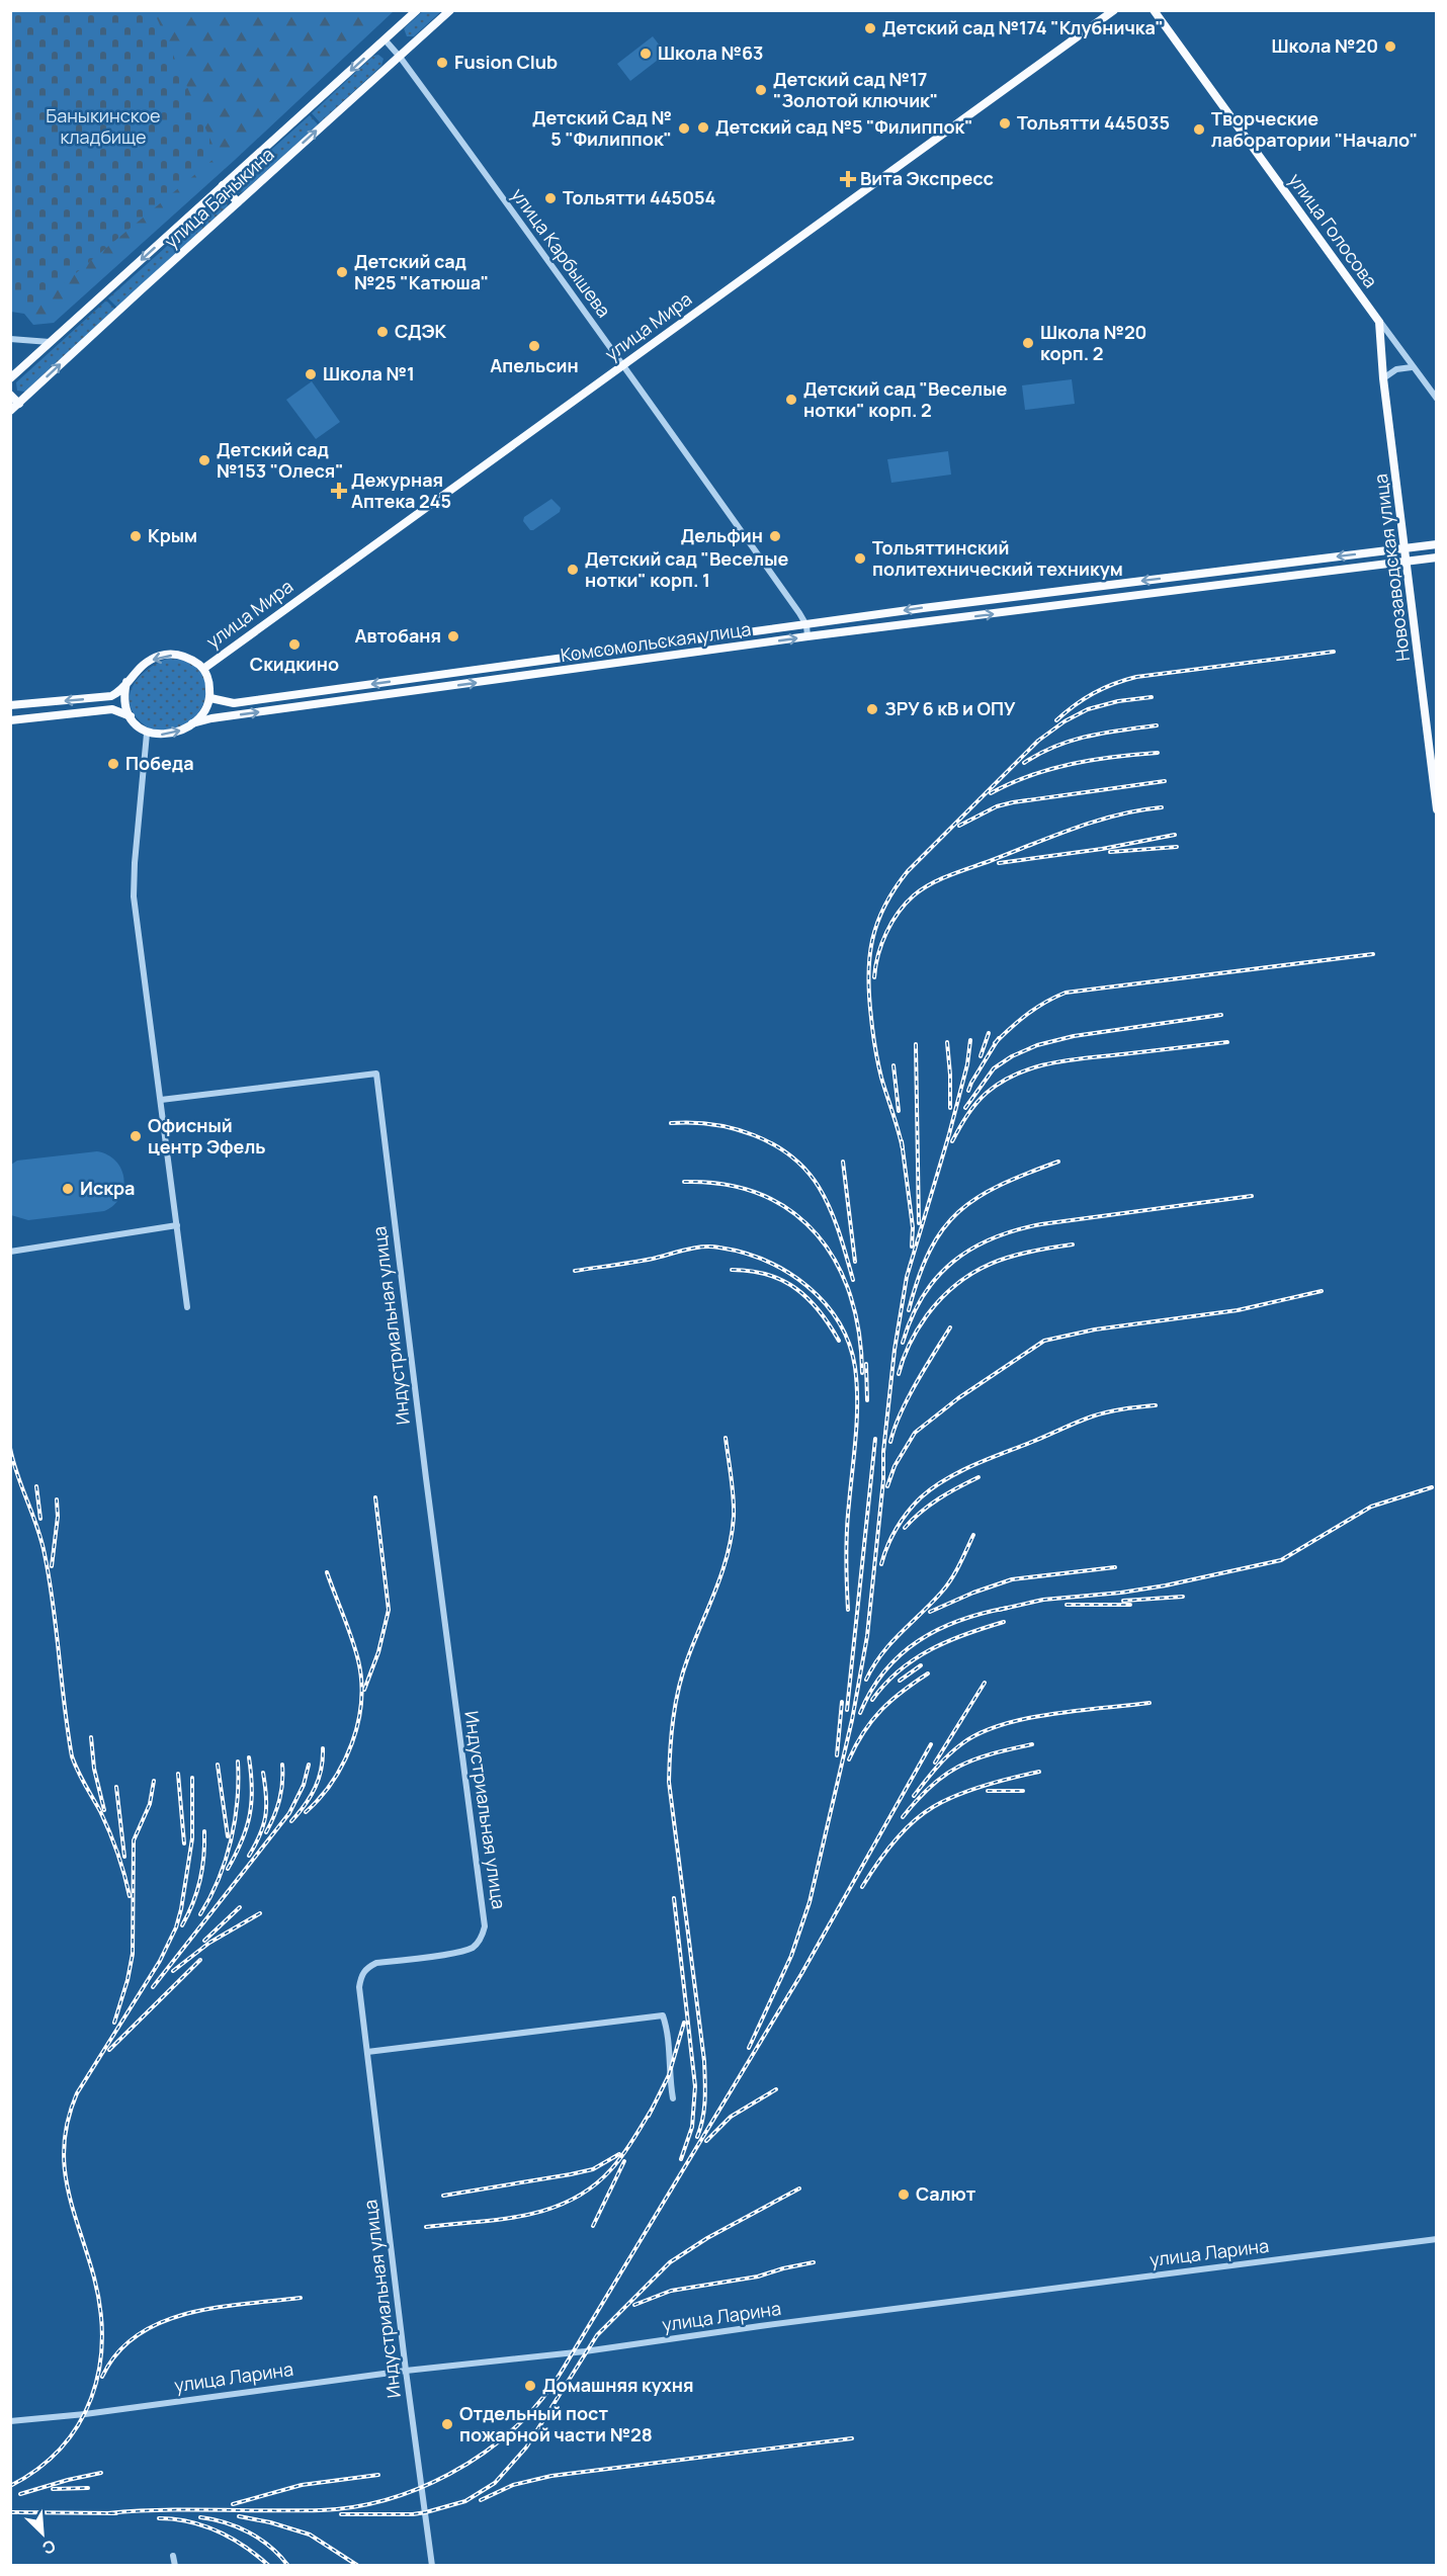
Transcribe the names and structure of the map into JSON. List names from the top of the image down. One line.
{"streets":{"main road":["улица Баныкина","улица Голосова","улица Мира","Новозаводская улица","Комсомольская улица"],"street":["улица Карбышева","Индустриальная улица","улица Ларина"]},"crossings":[["улица Баныкина","улица Карбышева"],["улица Голосова","Новозаводская улица"],["улица Карбышева","улица Мира"],["улица Карбышева","Комсомольская улица"],["улица Мира","Комсомольская улица"],["Новозаводская улица","Комсомольская улица"],["Индустриальная улица","улица Ларина"]],"parks":["Баныкинское кладбище"],"places":{"other":["Детский сад №174 \"Клубничка\"","Школа №20","Школа №63","Fusion Club","Детский сад №17 \"Золотой ключик\"","Тольятти 445035","Детский сад №5 \"Филиппок\"","Детский Сад № 5 \"Филиппок\"","Творческие лаборатории \"Начало\"","Тольятти 445054","Детский сад №25 \"Катюша\"","СДЭК","Школа №20 корп. 2","Апельсин","Школа №1","Детский сад \"Веселые нотки\" корп. 2","Детский сад №153 \"Олеся\"","Крым","Дельфин","Тольяттинский политехнический техникум","Детский сад \"Веселые нотки\" корп. 1","Автобаня","Скидкино","ЗРУ 6 кВ и ОПУ","Победа","Офисный центр Эфель","Искра","Салют","Домашняя кухня","Отдельный пост пожарной части №28"],"health":["Вита Экспресс","Дежурная Аптека 245"]},"north":"bottom right"}
